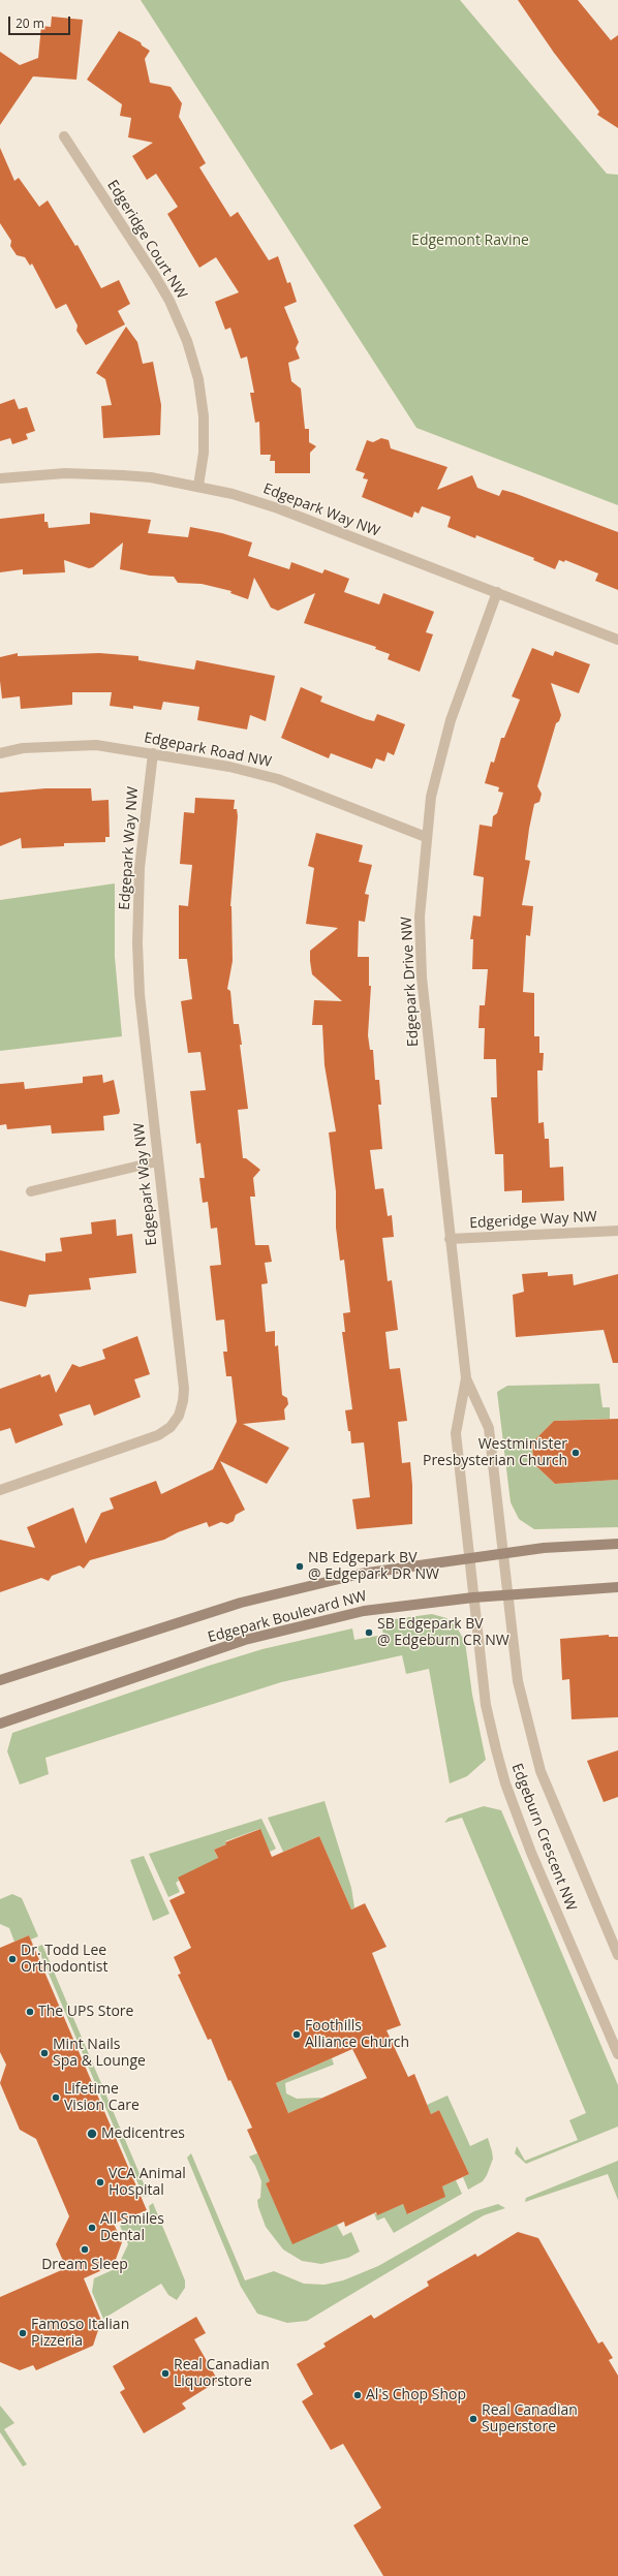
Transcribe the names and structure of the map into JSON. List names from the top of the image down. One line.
{"streets":{"street":["Edgeridge Court NW","Edgepark Way NW","Edgepark Road NW","Edgepark Drive NW","Edgeridge Way NW","Edgepark Boulevard NW","Edgeburn Crescent NW"]},"crossings":[["Edgeridge Court NW","Edgepark Way NW"],["Edgepark Way NW","Edgepark Road NW"],["Edgepark Way NW","Edgepark Drive NW"],["Edgepark Road NW","Edgepark Drive NW"],["Edgepark Drive NW","Edgeridge Way NW"],["Edgepark Drive NW","Edgepark Boulevard NW"],["Edgepark Drive NW","Edgeburn Crescent NW"],["Edgepark Boulevard NW","Edgeburn Crescent NW"]],"parks":["Edgemont Ravine"],"places":["Westminister Presbysterian Church","NB Edgepark BV @ Edgepark DR NW","SB Edgepark BV @ Edgeburn CR NW","Dr. Todd Lee Orthodontist","The UPS Store","Foothills Alliance Church","Mint Nails Spa & Lounge","Lifetime Vision Care","Medicentres","VCA Animal Hospital","All Smiles Dental","Dream Sleep","Famoso Italian Pizzeria","Real Canadian Liquorstore","Al's Chop Shop","Real Canadian Superstore"],"scale_bar":"20 m"}
